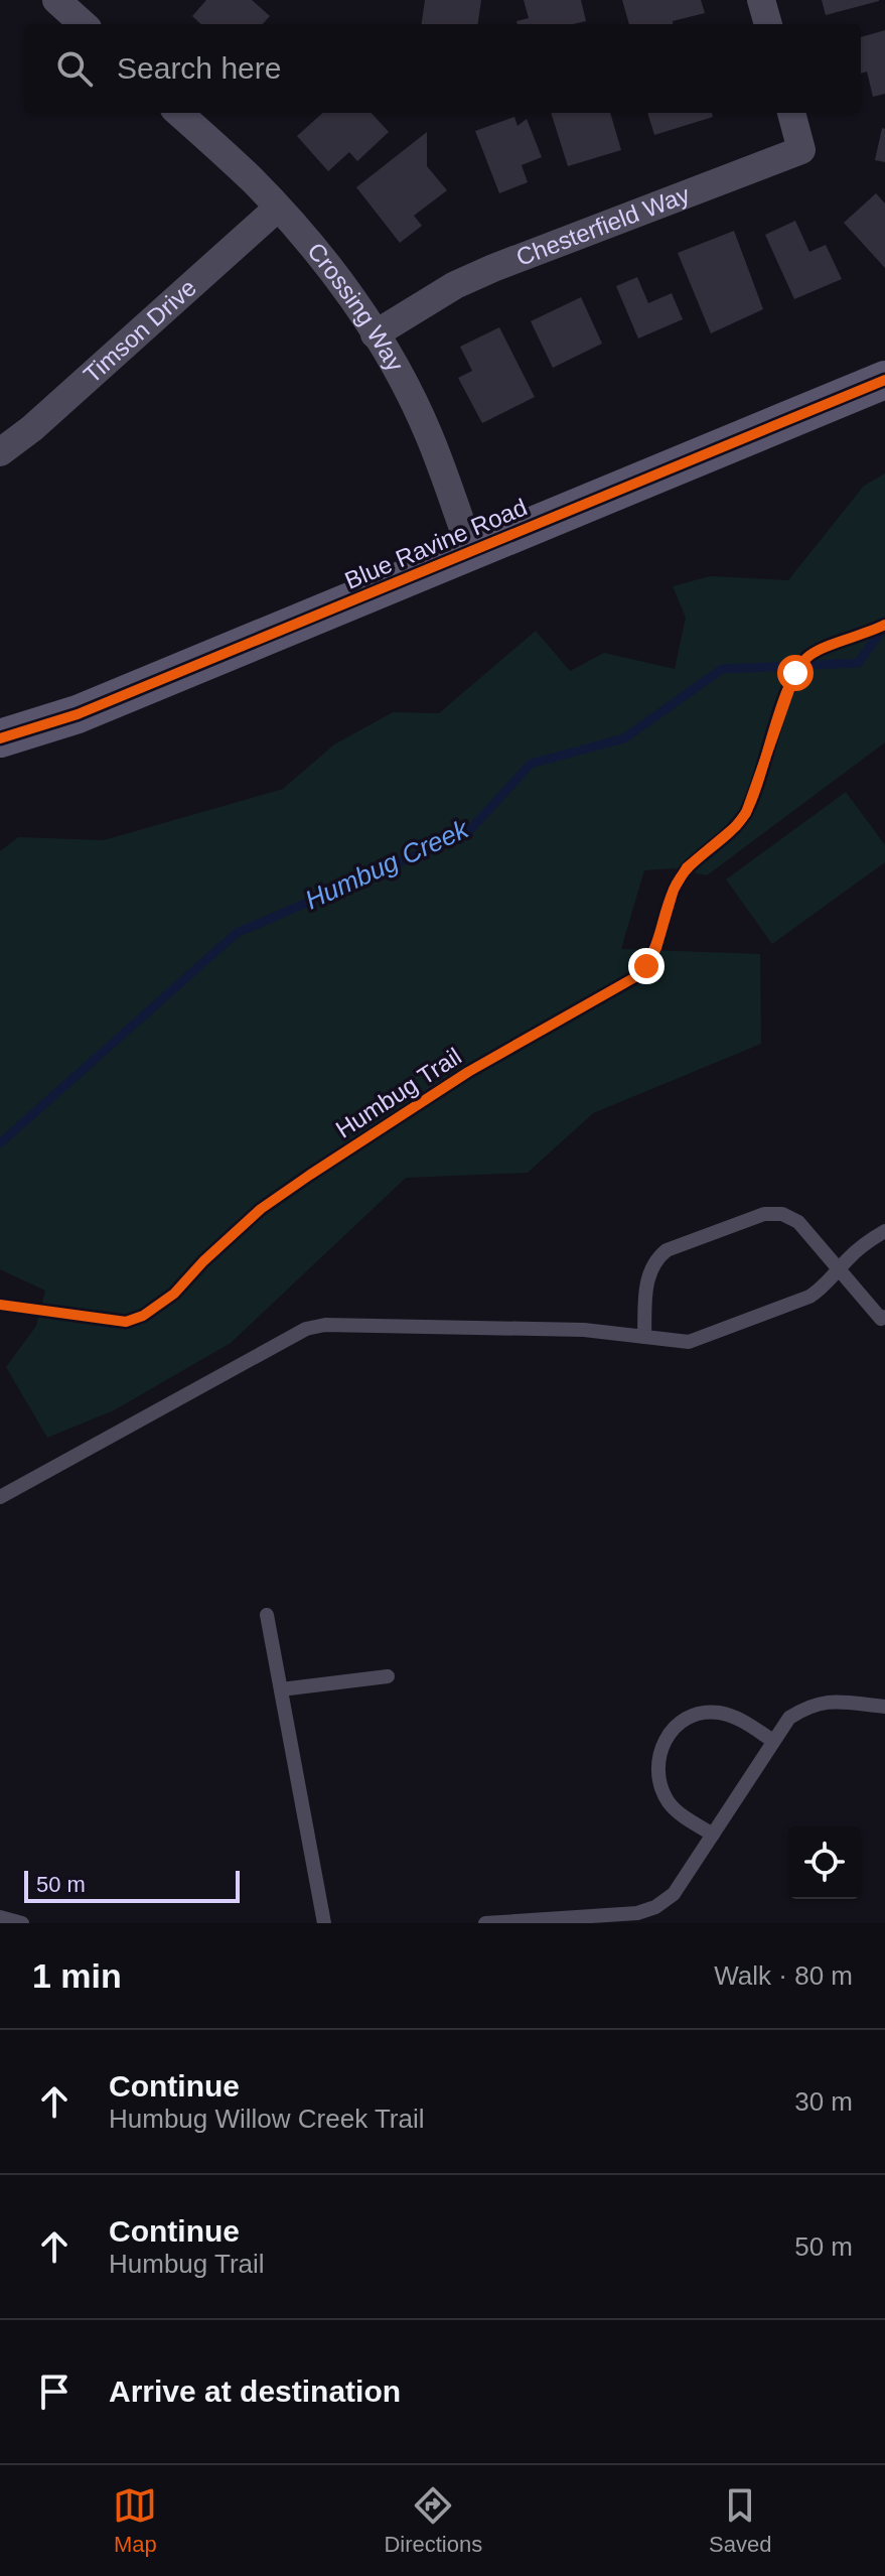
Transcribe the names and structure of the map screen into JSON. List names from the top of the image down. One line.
{"streets":{"main road":["Blue Ravine Road"],"street":["Chesterfield Way","Crossing Way","Timson Drive"],"cycle path":["Humbug Trail"]},"crossings":[["Chesterfield Way","Crossing Way"],["Crossing Way","Timson Drive"],["Crossing Way","Blue Ravine Road"]],"water":["Humbug Creek"],"scale_bar":"50 m","page":{"search":"Search here","scale":"50 m","heading":["1 min","Walk · 80 m"],"list":[["Continue","Humbug Willow Creek Trail","30 m"],["Continue","Humbug Trail","50 m"],"Arrive at destination"],"nav":["Map","Directions","Saved"]}}
